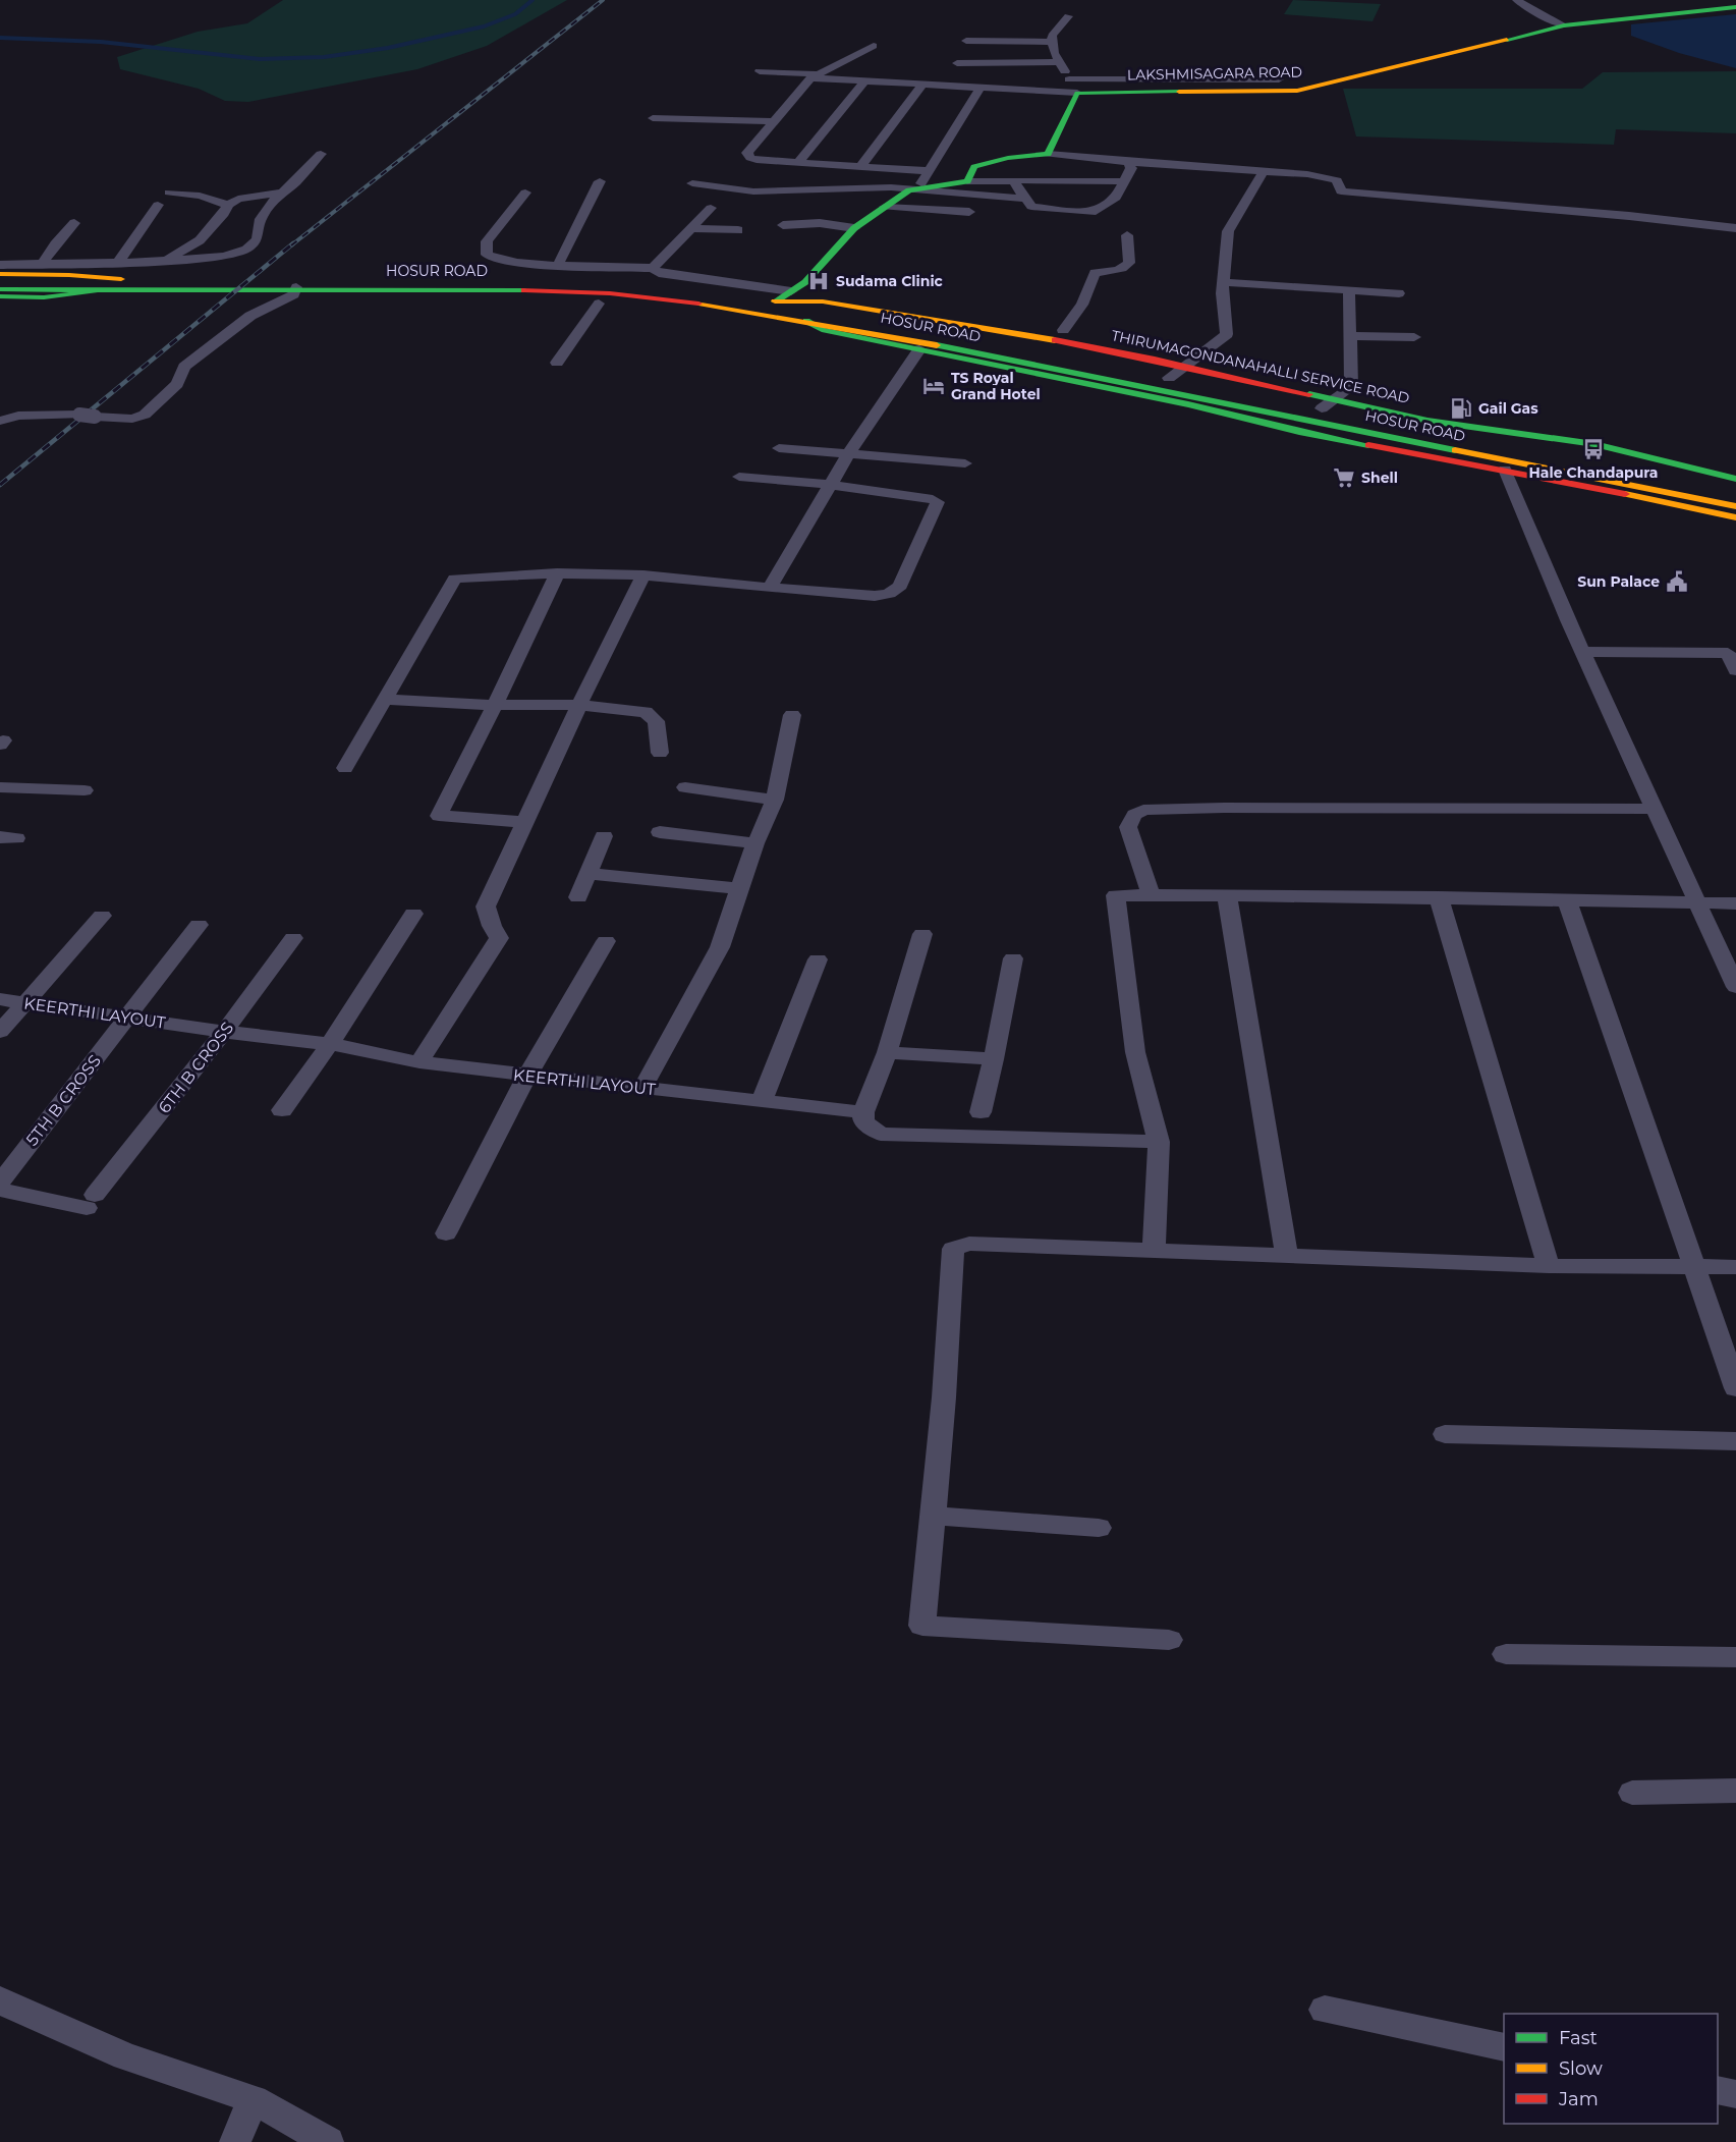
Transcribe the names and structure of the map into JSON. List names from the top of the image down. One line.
{"streets":{"main road":["LAKSHMISAGARA ROAD","HOSUR ROAD","THIRUMAGONDANAHALLI SERVICE ROAD"],"street":["KEERTHI LAYOUT","6TH B CROSS","5TH B CROSS"]},"crossings":[["HOSUR ROAD","THIRUMAGONDANAHALLI SERVICE ROAD"],["KEERTHI LAYOUT","6TH B CROSS"],["KEERTHI LAYOUT","5TH B CROSS"]],"places":{"hospital":["Sudama Clinic"],"hotel":["TS Royal Grand Hotel"],"fuel station":["Gail Gas"],"bus stop":["Hale Chandapura"],"supermarket":["Shell"],"public building":["Sun Palace"]},"legend":["Fast","Slow","Jam"]}
